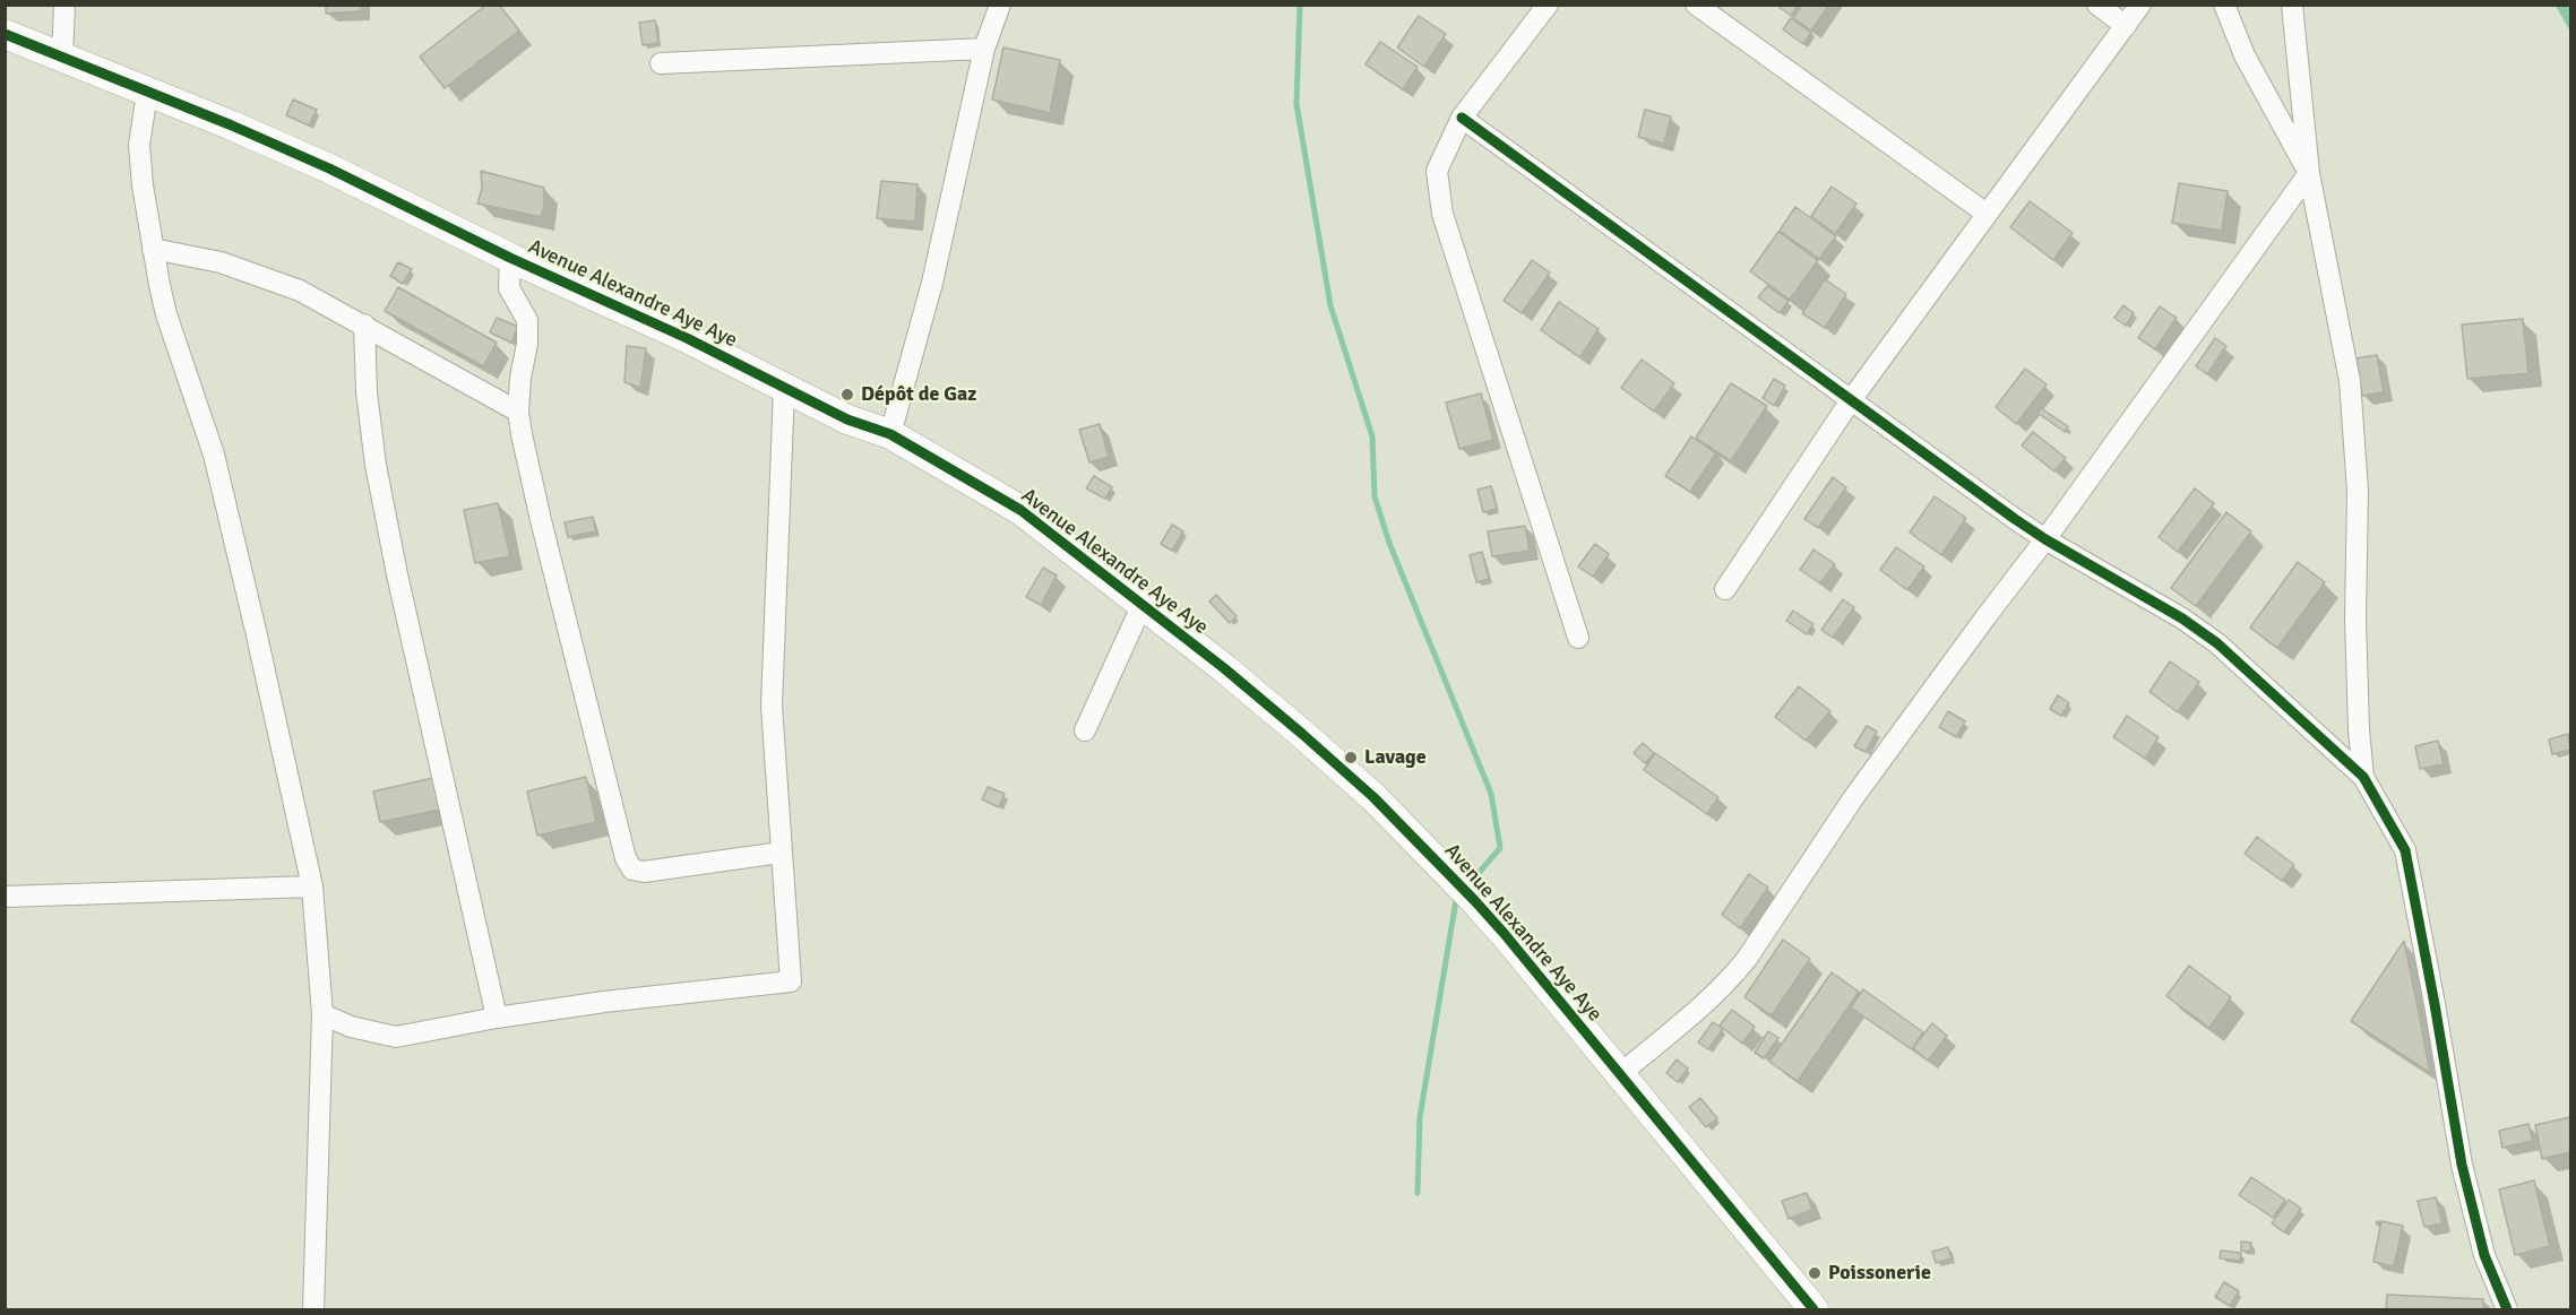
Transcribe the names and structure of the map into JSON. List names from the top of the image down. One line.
{"streets":{"street":["Avenue Alexandre Aye Aye"]},"places":["Dépôt de Gaz","Lavage","Poissonerie"]}
